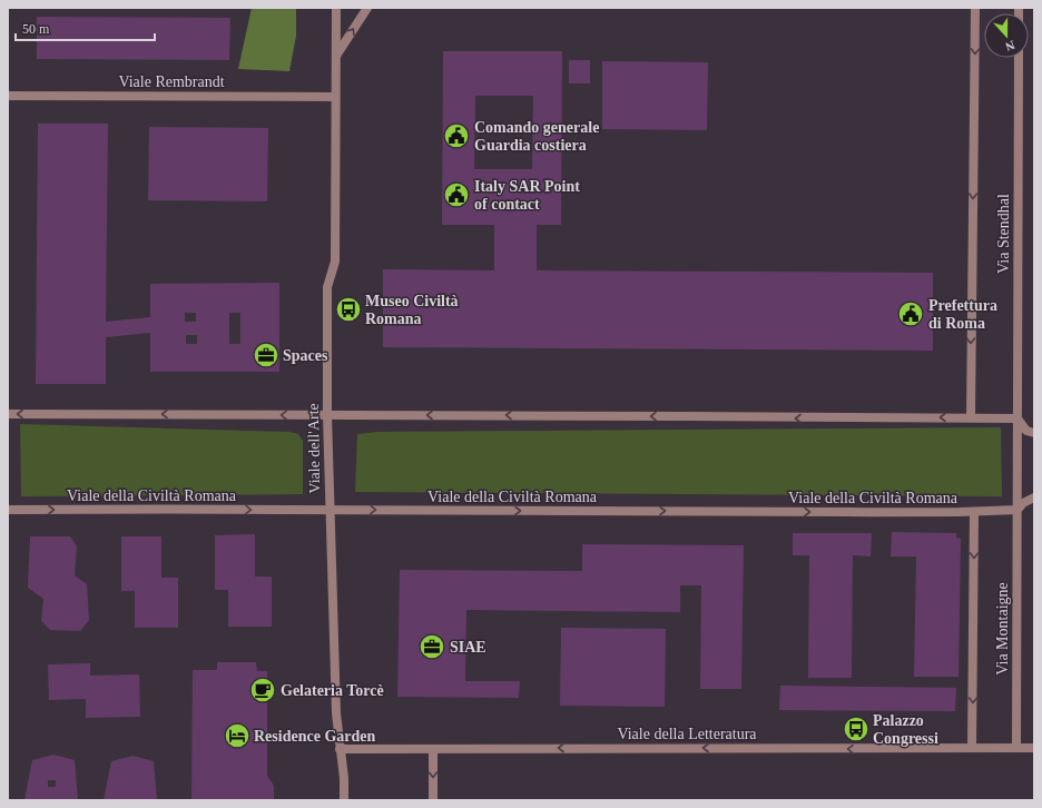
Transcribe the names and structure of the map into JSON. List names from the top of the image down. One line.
{"streets":{"street":["Viale Rembrandt","Via Stendhal","Viale dell'Arte","Viale della Civiltà Romana","Via Montaigne","Viale della Letteratura"]},"crossings":[["Viale Rembrandt","Viale dell'Arte"],["Viale dell'Arte","Viale della Civiltà Romana"],["Viale dell'Arte","Viale della Letteratura"],["Viale della Civiltà Romana","Via Montaigne"],["Via Montaigne","Viale della Letteratura"]],"one_way":["Viale della Civiltà Romana","Viale della Letteratura"],"places":{"public building":["Comando generale Guardia costiera","Italy SAR Point of contact","Prefettura di Roma"],"bus stop":["Museo Civiltà Romana","Palazzo Congressi"],"office":["Spaces","SIAE"],"cafe":["Gelateria Torcè"],"hotel":["Residence Garden"]},"scale_bar":"50 m","north":"bottom"}
